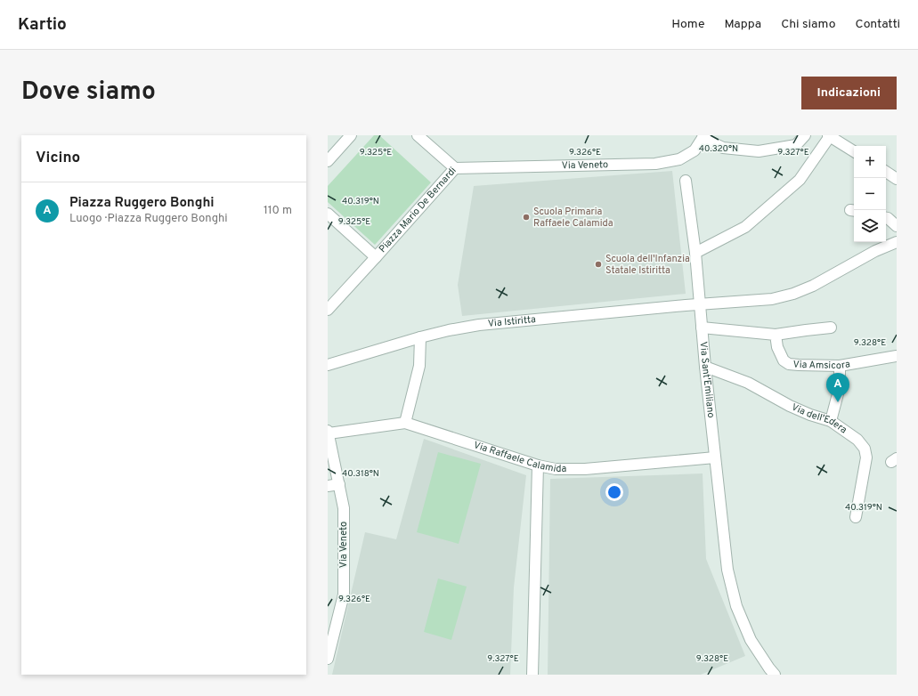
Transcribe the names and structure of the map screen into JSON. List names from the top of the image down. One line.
{"streets":{"street":["Via Veneto","Piazza Mario De Bernardi","Via Istiritta","Via Amsicora","Via Sant'Emiliano","Via dell'Edera","Via Raffaele Calamida"]},"crossings":[["Via Veneto","Piazza Mario De Bernardi"],["Via Veneto","Via Raffaele Calamida"],["Via Istiritta","Via Sant'Emiliano"],["Via Sant'Emiliano","Via dell'Edera"],["Via Sant'Emiliano","Via Raffaele Calamida"]],"places":["Scuola Primaria Raffaele Calamida","Scuola dell'Infanzia Statale Istiritta"],"page":{"header":"Kartio","nav":["Home","Mappa","Chi siamo","Contatti"],"title":"Dove siamo","buttons":"Indicazioni","heading":"Vicino","map_buttons":["+","−"],"list":[{"mark":"A","name":"Piazza Ruggero Bonghi","note":"Luogo · Piazza Ruggero Bonghi","value":"110 m"}],"pins":"A"},"coordinates":["40.320°N","9.325°E","9.326°E","9.327°E","40.319°N","9.328°E","40.318°N"]}
